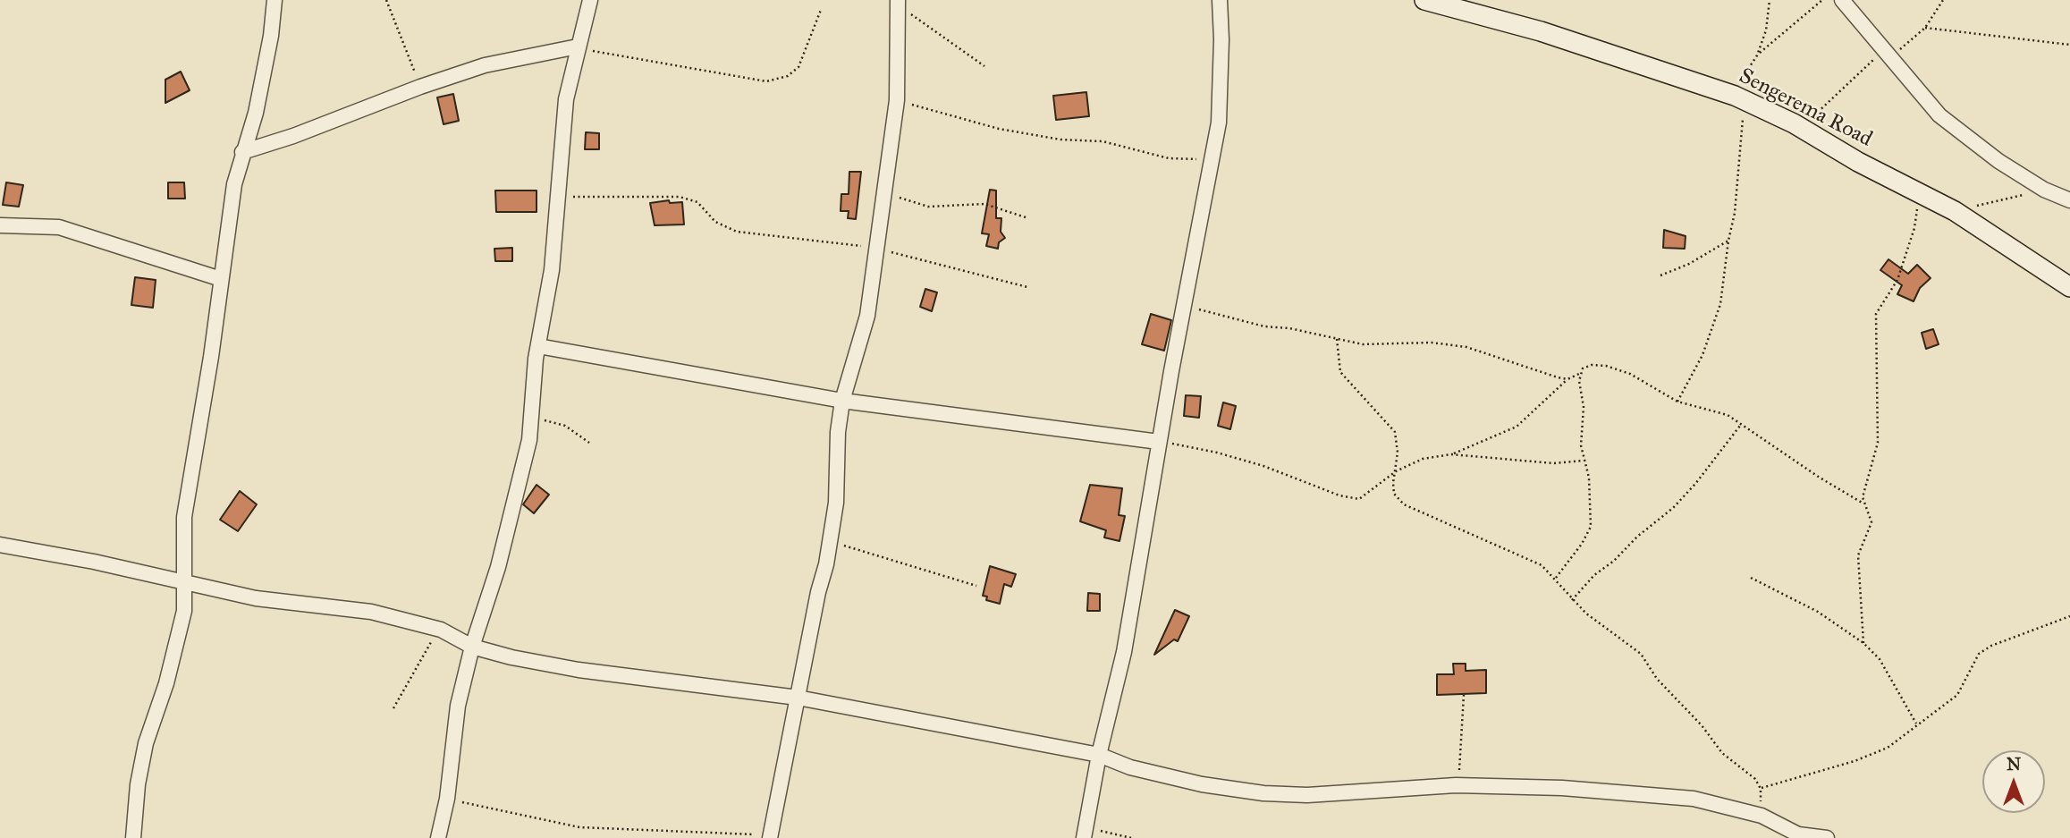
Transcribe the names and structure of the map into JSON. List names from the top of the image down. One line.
{"streets":{"main road":["Sengerema Road"]},"north":"top"}
